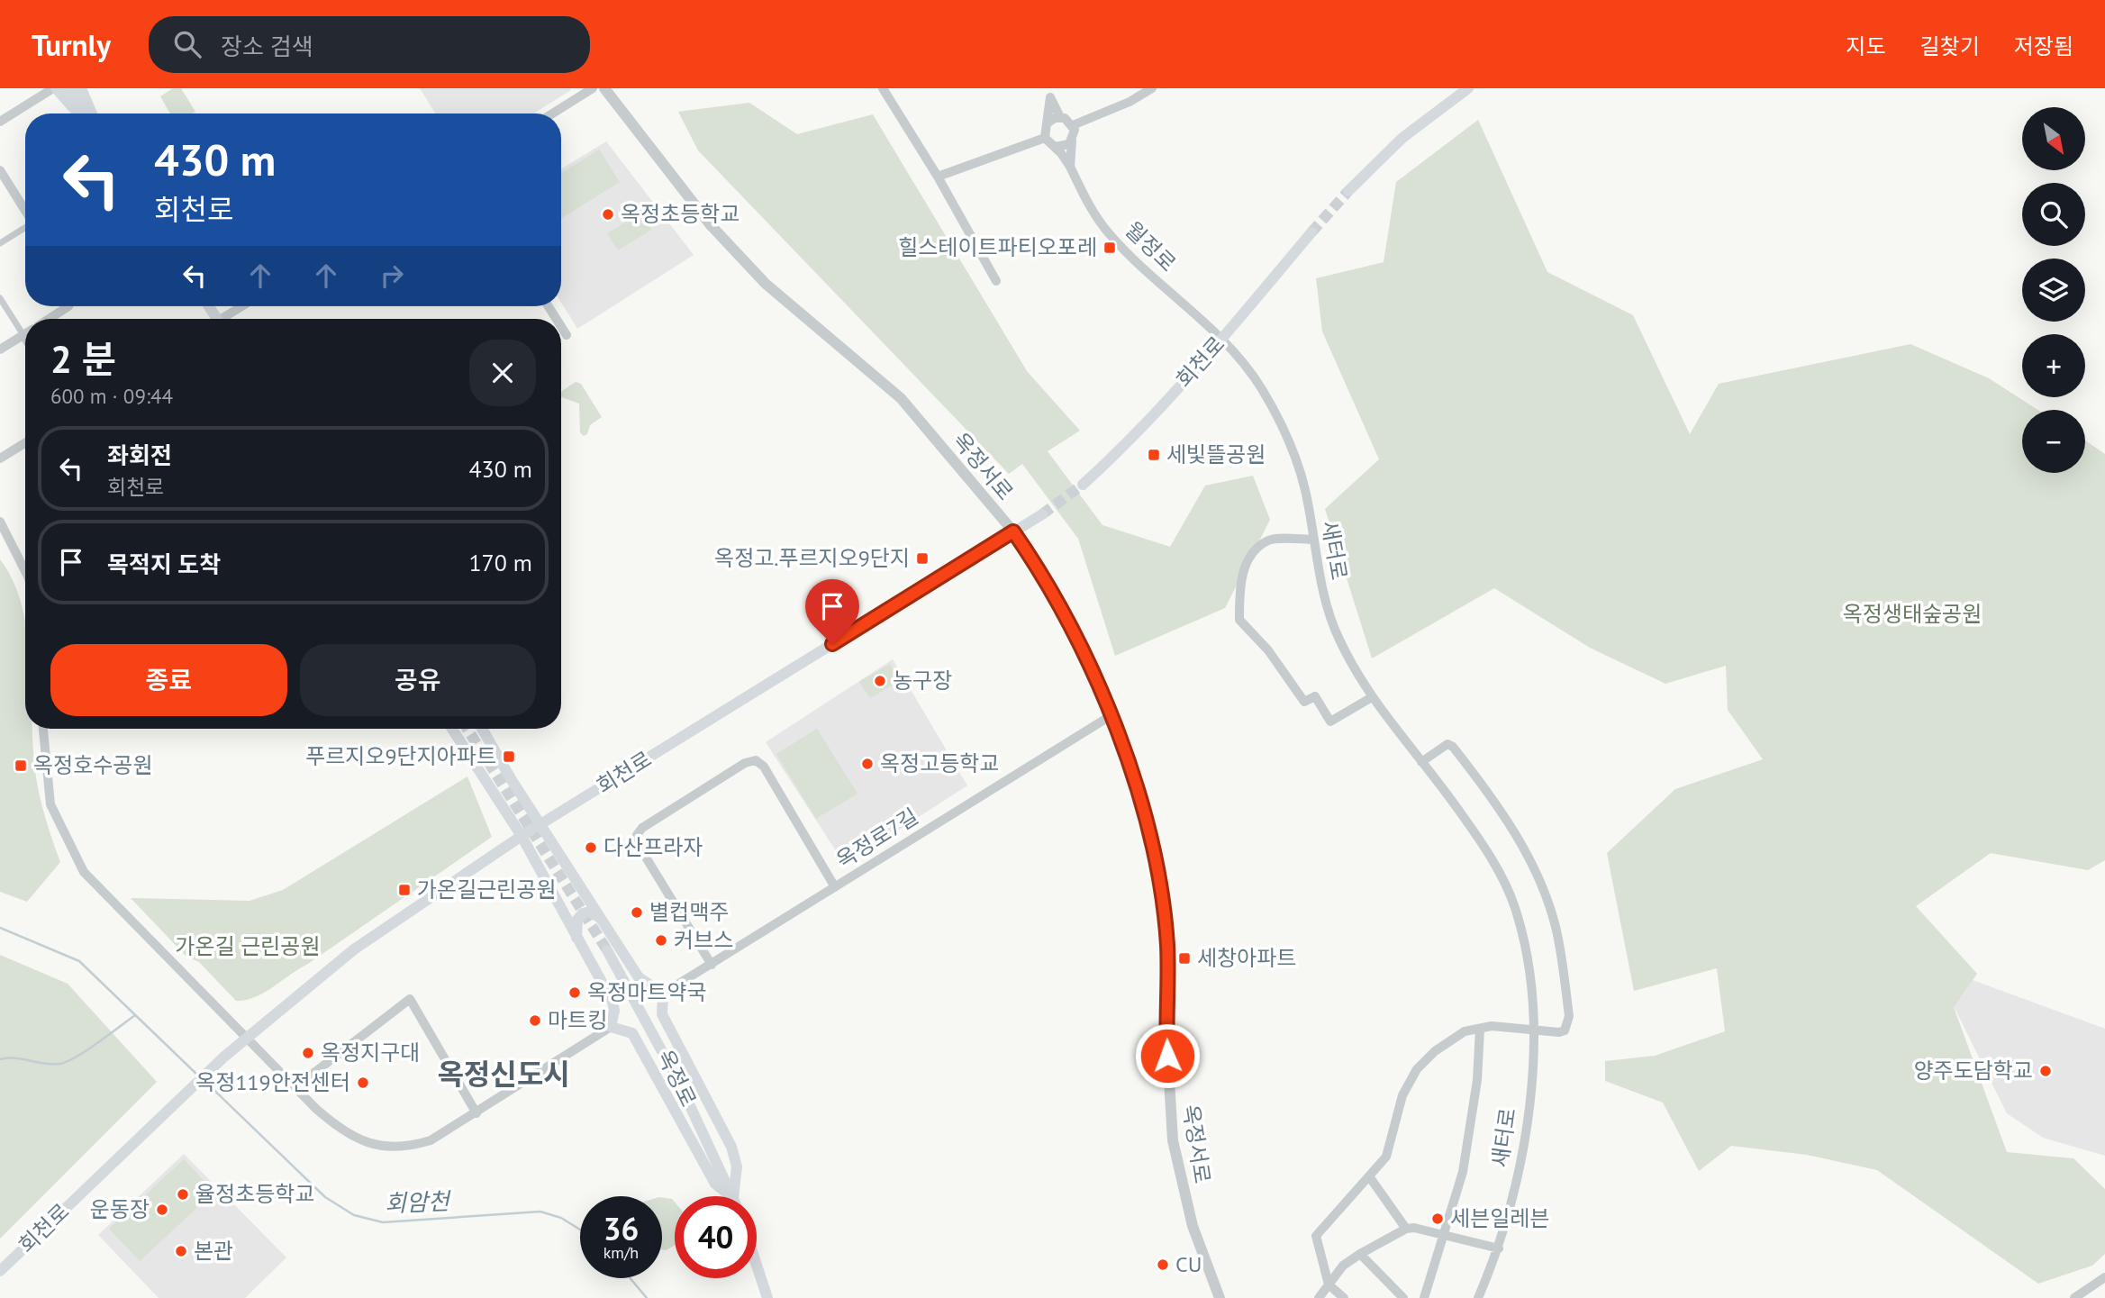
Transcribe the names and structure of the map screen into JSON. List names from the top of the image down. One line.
{"streets":{"main road":["회천로","옥정로"],"street":["월정로","옥정서로","새터로","옥정로7길"]},"crossings":[["월정로","회천로"],["월정로","새터로"],["회천로","옥정서로"],["회천로","새터로"],["옥정서로","옥정로7길"]],"districts":["옥정신도시"],"water":["회암천"],"parks":["옥정생태숲공원","가온길 근린공원"],"places":{"other":["옥정초등학교","농구장","옥정고등학교","다산프라자","별컵맥주","커브스","옥정마트약국","마트킹","옥정지구대","양주도담학교","옥정119안전센터","율정초등학교","운동장","세븐일레븐","본관","CU"],"transit":["힐스테이트파티오포레","세빛뜰공원","옥정고.푸르지오9단지","푸르지오9단지아파트","옥정호수공원","가온길근린공원","세창아파트"]},"north":"bottom right","page":{"header":"Turnly","search":"장소 검색","nav":["지도","길찾기","저장됨"],"map_buttons":["+","−"],"turn":["430 m","회천로"],"heading":["2 분","600 m · 09:44"],"list":[{"name":"좌회전","note":"회천로","value":"430 m"},{"name":"목적지 도착","value":"170 m"}],"buttons":["종료","공유"],"speed":"36 km/h","limit":"40"}}
